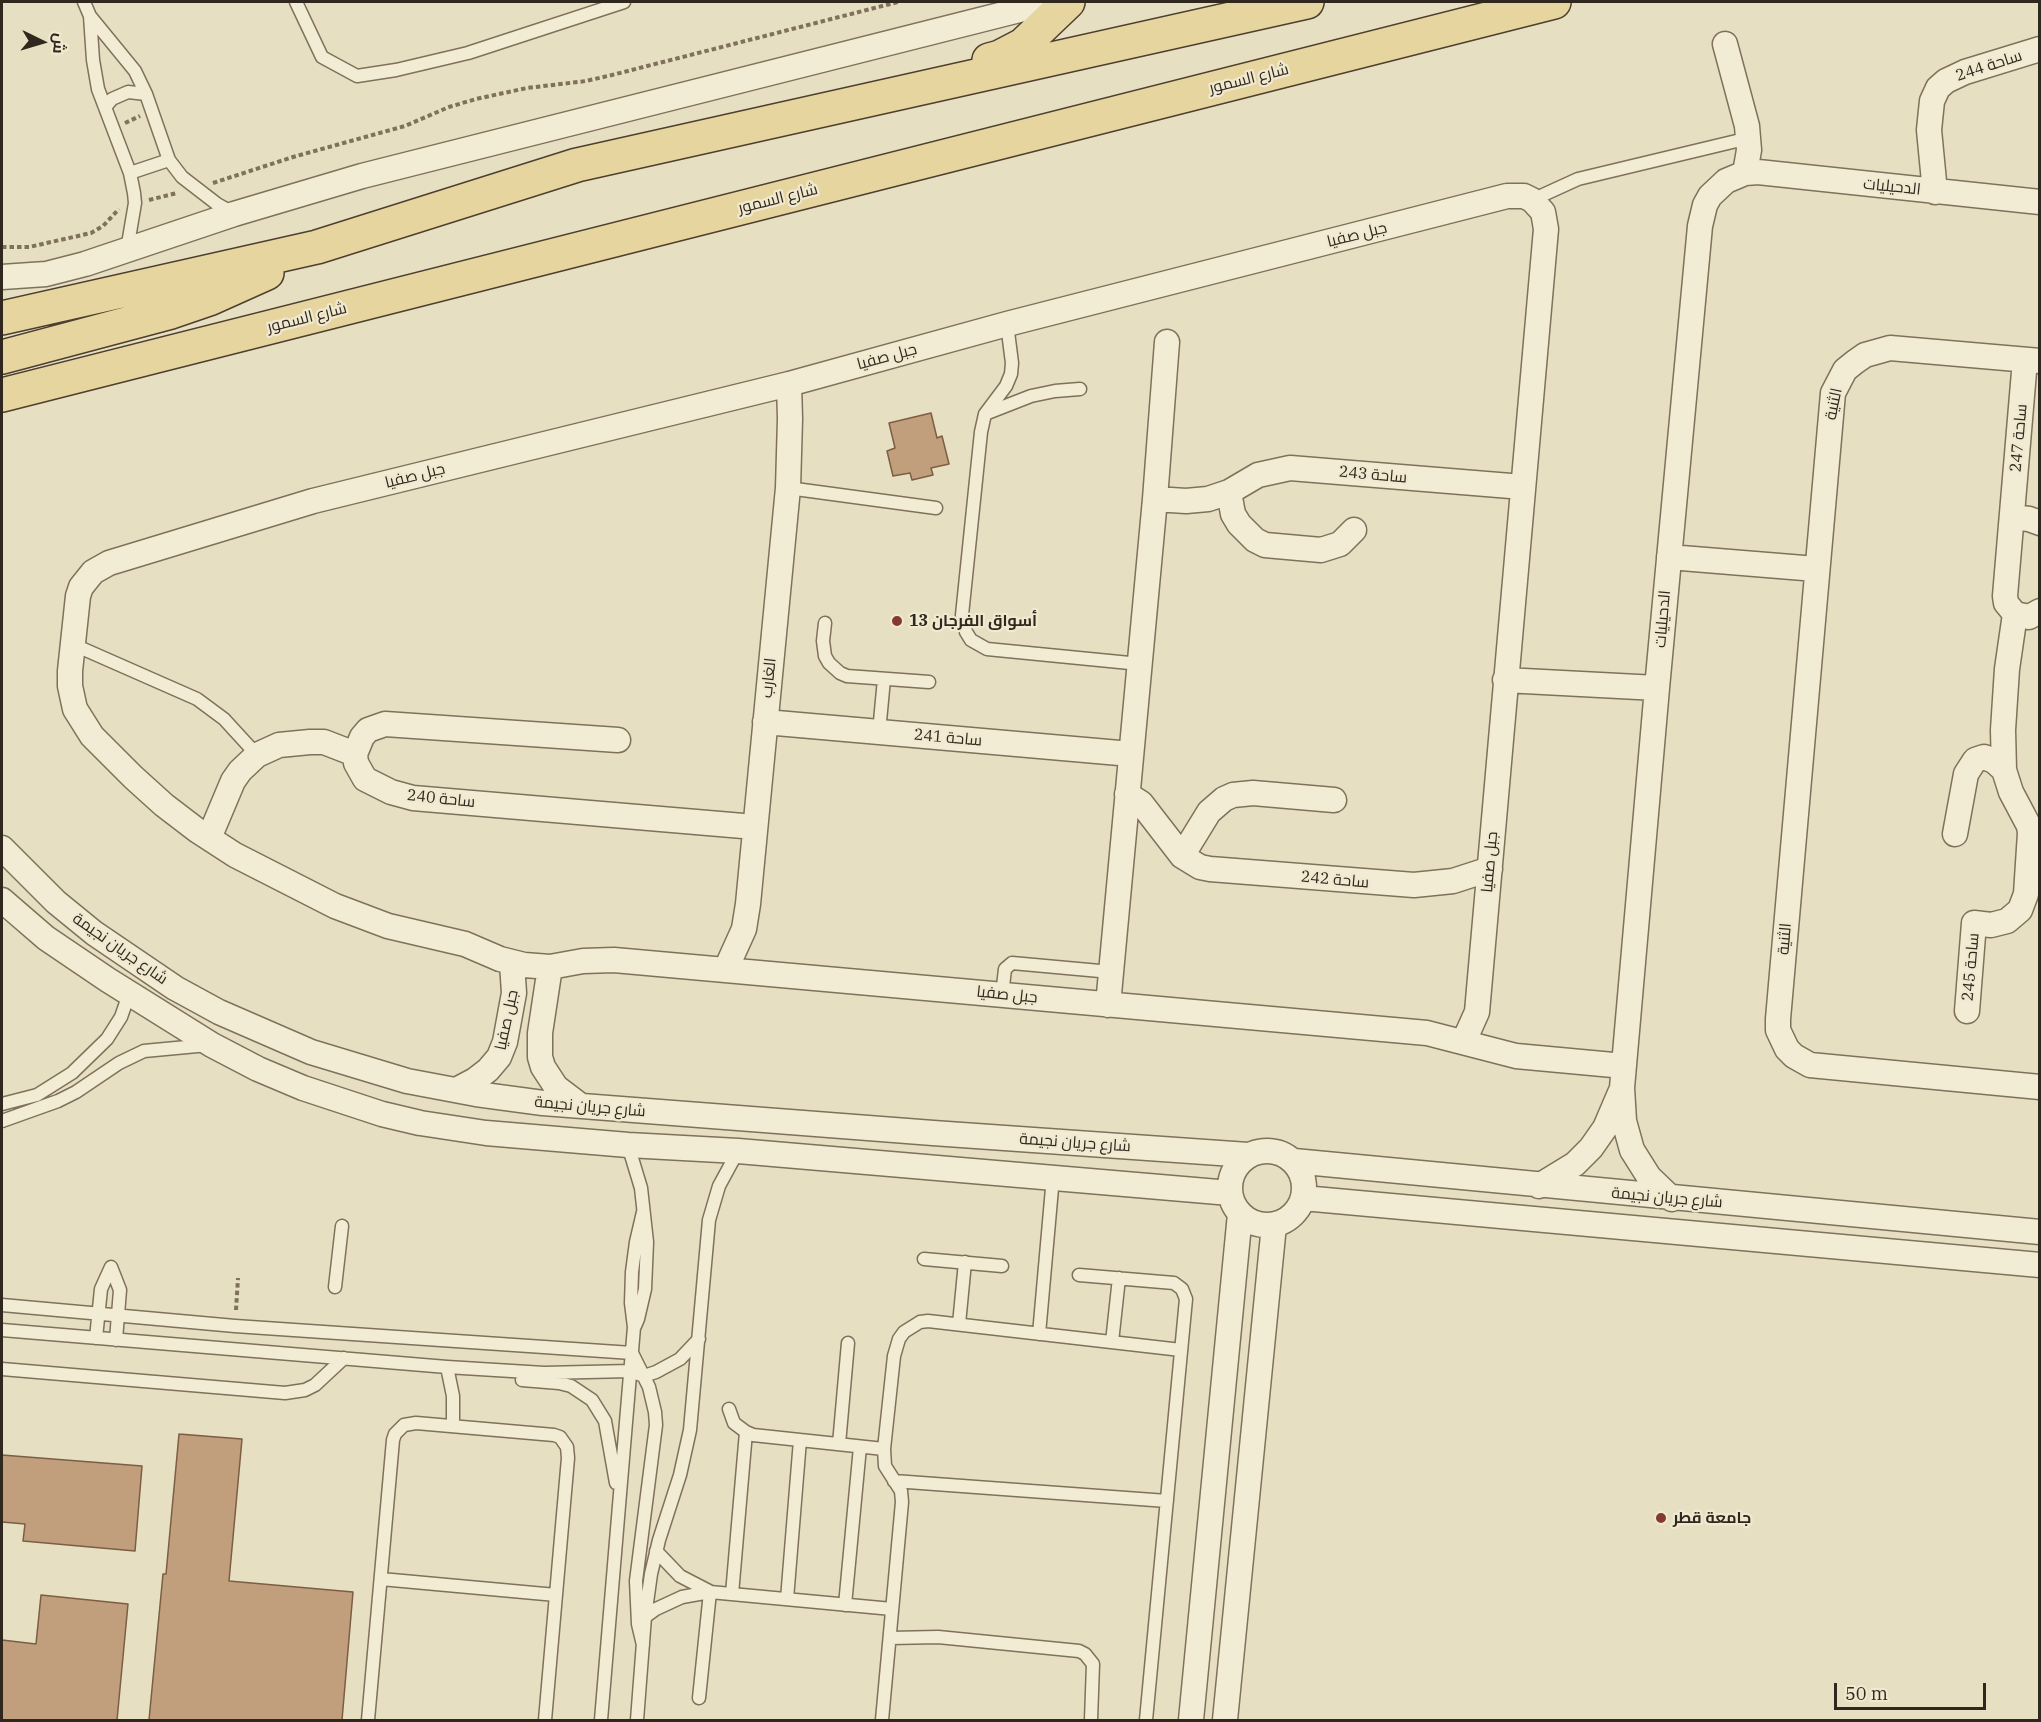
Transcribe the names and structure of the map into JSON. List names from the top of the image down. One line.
{"streets":{"main road":["شارع السمور"],"street":["ساحة 244","الدحيليات","جبل صفيا","الثنية","ساحة 247","ساحة 243","الغارب","ساحة 241","ساحة 240","ساحة 242","شارع جريان نجيمة","ساحة 245"]},"crossings":[["ساحة 244","الدحيليات"],["الدحيليات","جبل صفيا"],["الدحيليات","شارع جريان نجيمة"],["جبل صفيا","ساحة 243"],["جبل صفيا","الغارب"],["جبل صفيا","ساحة 242"],["جبل صفيا","شارع جريان نجيمة"],["الثنية","ساحة 247"],["الغارب","ساحة 241"],["الغارب","ساحة 240"]],"places":["أسواق الفرجان 13","جامعة قطر"],"scale_bar":"50 m","north":"right"}
